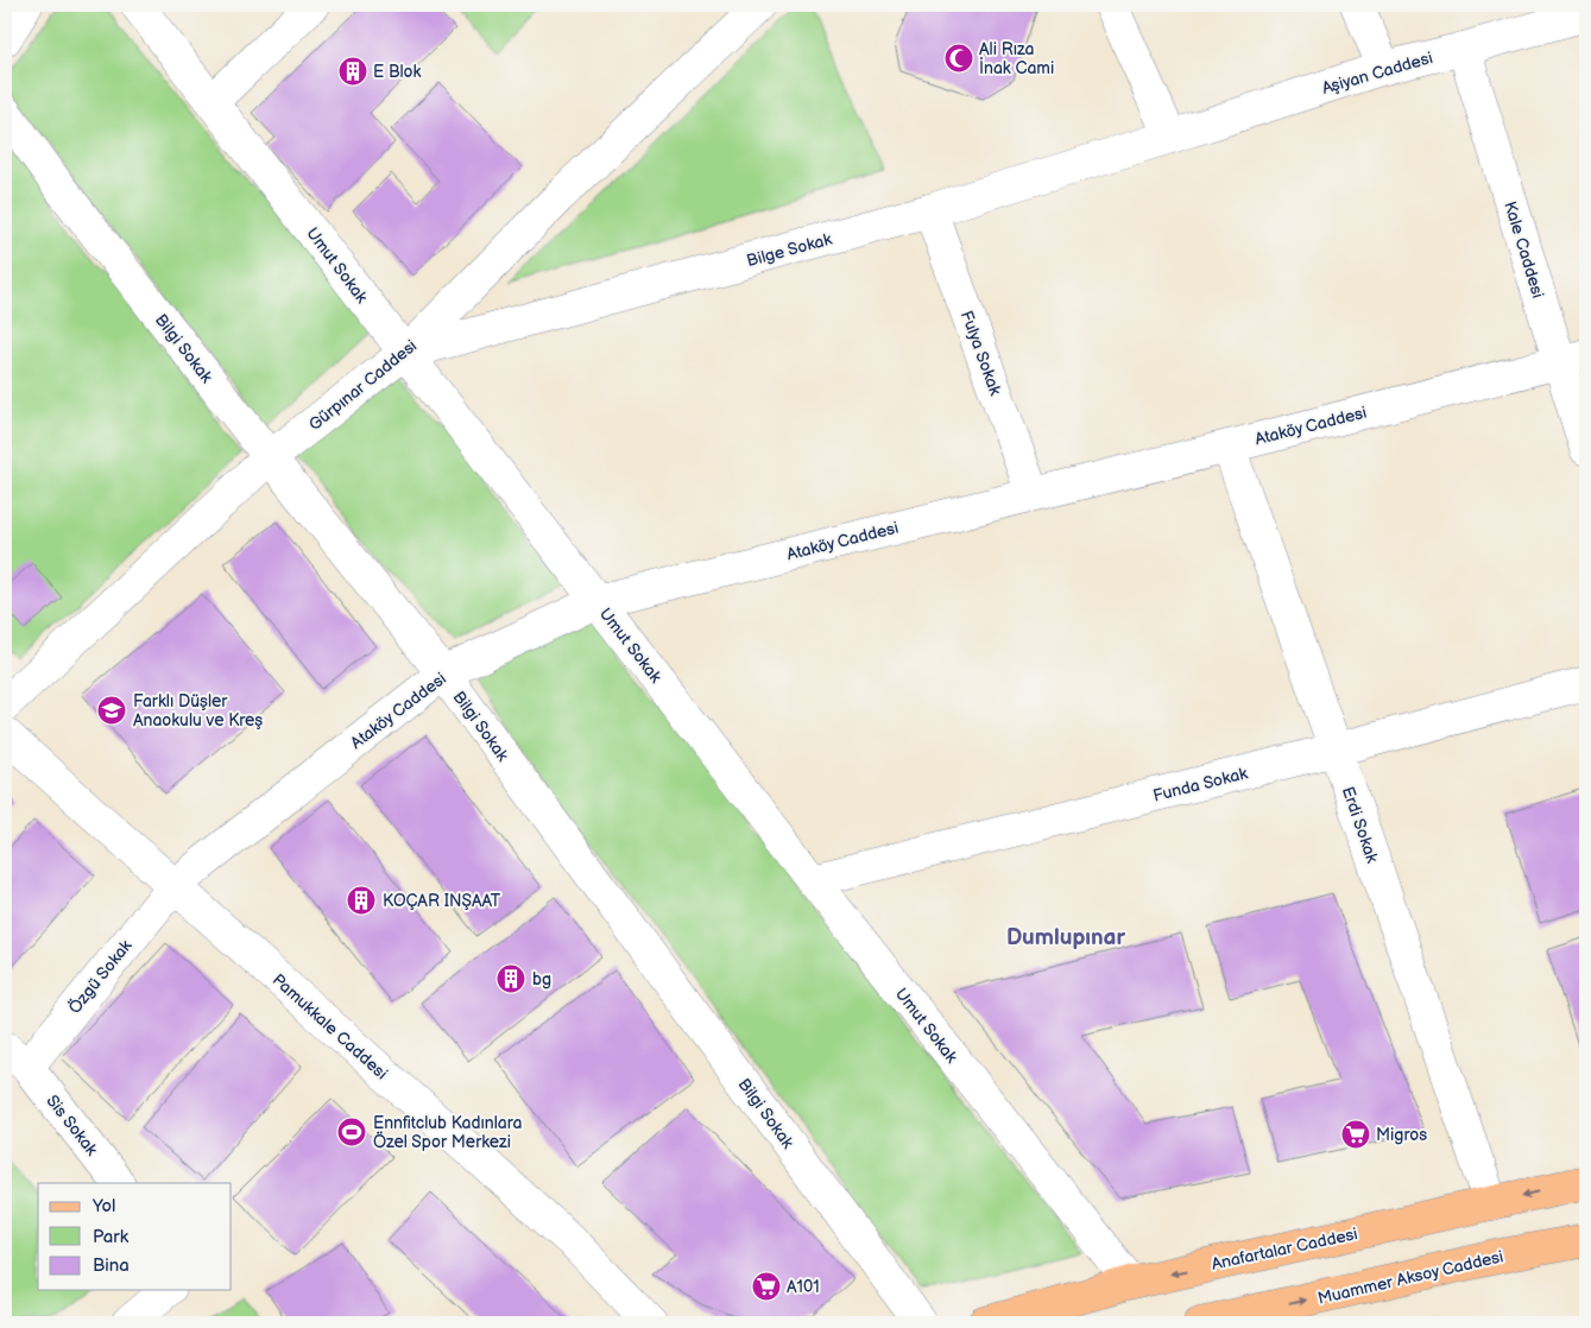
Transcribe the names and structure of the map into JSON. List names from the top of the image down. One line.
{"streets":{"main road":["Anafartalar Caddesi","Muammer Aksoy Caddesi"],"street":["Aşiyan Caddesi","Bilge Sokak","Kale Caddesi","Umut Sokak","Bilgi Sokak","Fulya Sokak","Gürpınar Caddesi","Ataköy Caddesi","Funda Sokak","Erdi Sokak","Özgü Sokak","Pamukkale Caddesi","Sis Sokak"]},"crossings":[["Aşiyan Caddesi","Bilge Sokak"],["Aşiyan Caddesi","Kale Caddesi"],["Bilge Sokak","Umut Sokak"],["Bilge Sokak","Fulya Sokak"],["Bilge Sokak","Gürpınar Caddesi"],["Kale Caddesi","Ataköy Caddesi"],["Umut Sokak","Gürpınar Caddesi"],["Umut Sokak","Ataköy Caddesi"],["Umut Sokak","Funda Sokak"],["Umut Sokak","Anafartalar Caddesi"],["Bilgi Sokak","Gürpınar Caddesi"],["Bilgi Sokak","Ataköy Caddesi"],["Fulya Sokak","Ataköy Caddesi"],["Ataköy Caddesi","Erdi Sokak"],["Ataköy Caddesi","Özgü Sokak"],["Ataköy Caddesi","Pamukkale Caddesi"],["Funda Sokak","Erdi Sokak"],["Erdi Sokak","Anafartalar Caddesi"],["Özgü Sokak","Pamukkale Caddesi"],["Özgü Sokak","Sis Sokak"]],"one_way":["Anafartalar Caddesi","Muammer Aksoy Caddesi"],"districts":["Dumlupınar"],"places":{"mosque":["Ali Rıza İnak Cami"],"building":["E Blok","KOÇAR INŞAAT","bg"],"school or university":["Farklı Düşler Anaokulu ve Kreş"],"sports":["Ennfitclub Kadınlara Özel Spor Merkezi"],"supermarket":["Migros","A101"]},"legend":["Yol","Park","Bina"]}
